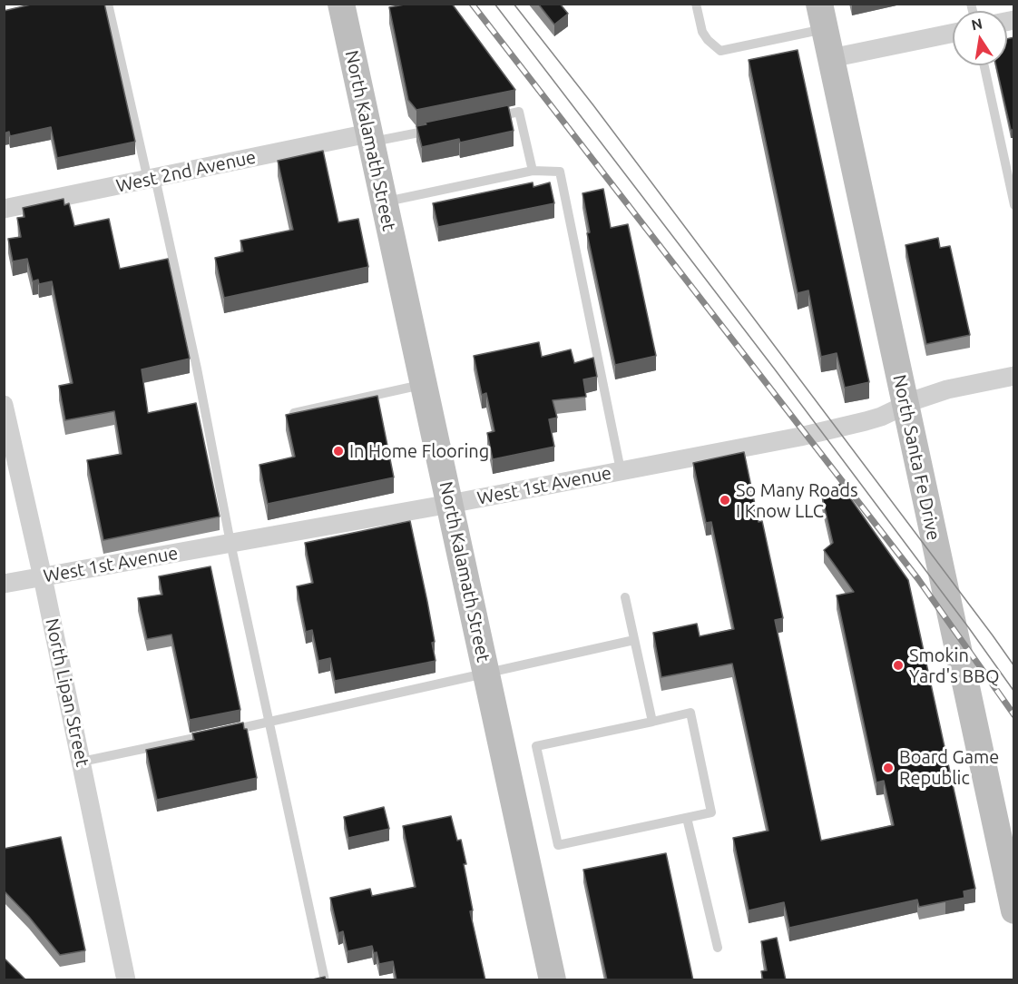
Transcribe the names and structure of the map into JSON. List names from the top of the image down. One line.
{"streets":{"main road":["North Kalamath Street","North Santa Fe Drive"],"street":["West 2nd Avenue","West 1st Avenue","North Lipan Street"]},"crossings":[["North Kalamath Street","West 2nd Avenue"],["North Kalamath Street","West 1st Avenue"],["North Santa Fe Drive","West 1st Avenue"],["West 1st Avenue","North Lipan Street"]],"places":["In Home Flooring","So Many Roads I Know LLC","Smokin Yard's BBQ","Board Game Republic"],"north":"top"}
